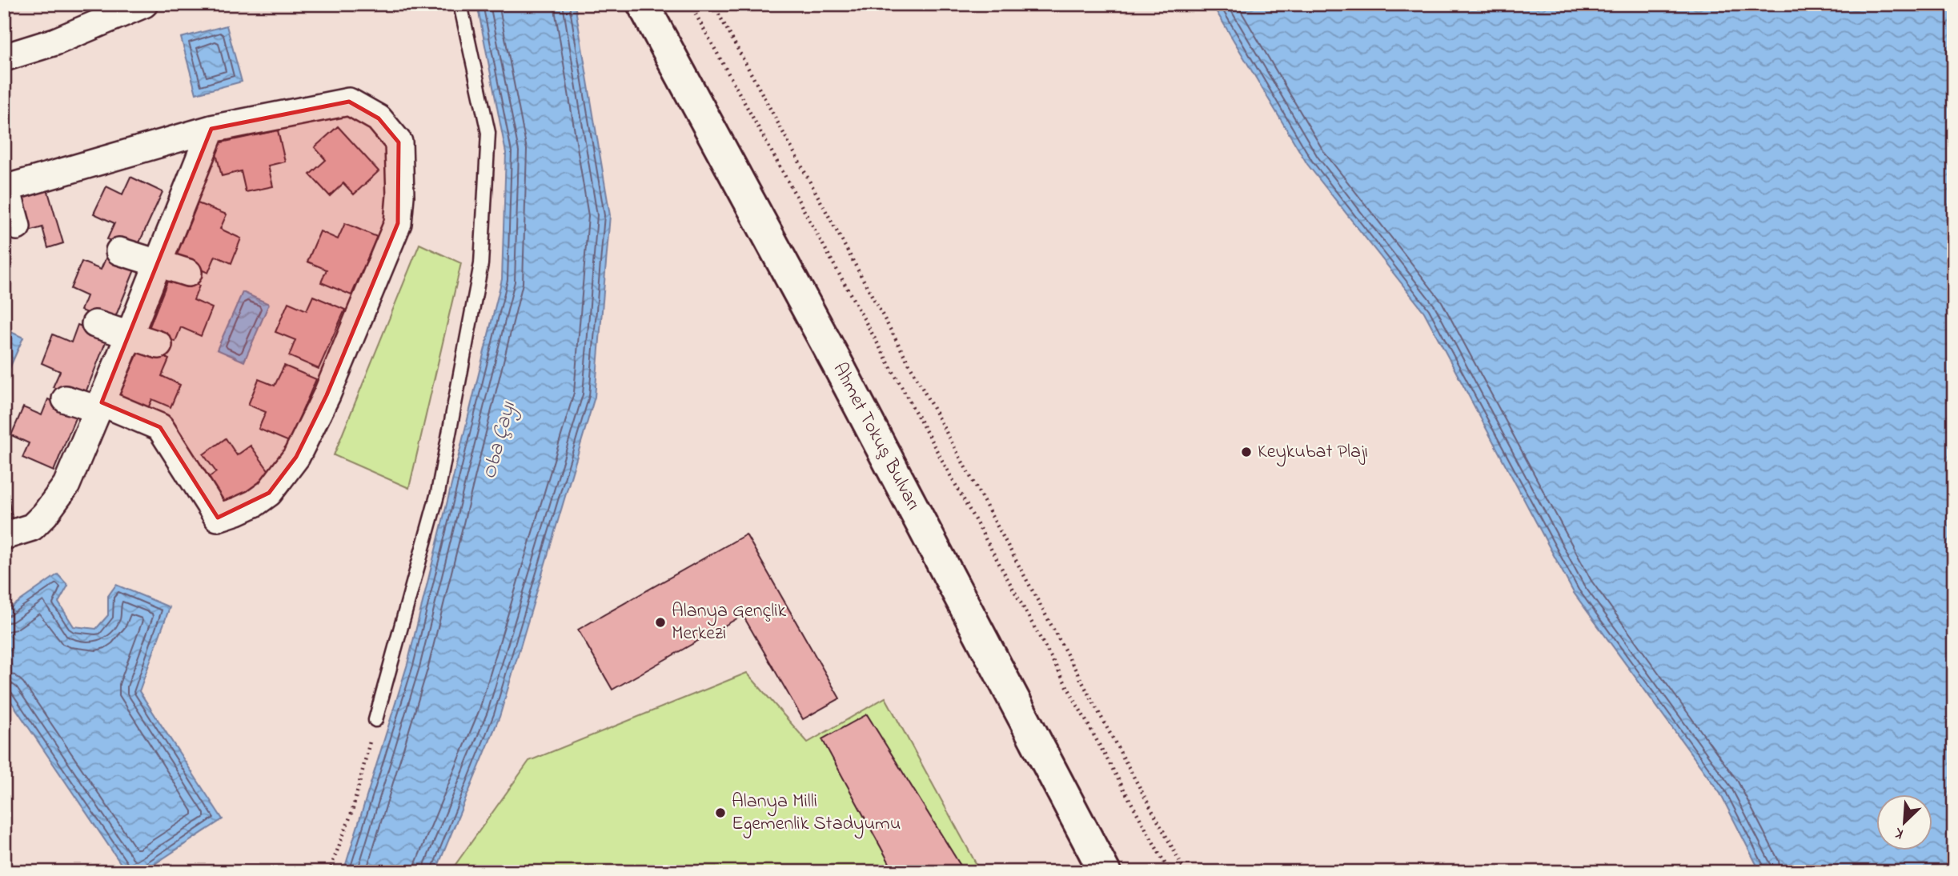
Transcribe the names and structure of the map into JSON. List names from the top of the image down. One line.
{"streets":{"main road":["Ahmet Tokuş Bulvarı"]},"water":["Oba Çayı"],"places":["Keykubat Plajı","Alanya Gençlik Merkezi","Alanya Milli Egemenlik Stadyumu"],"north":"bottom left"}
